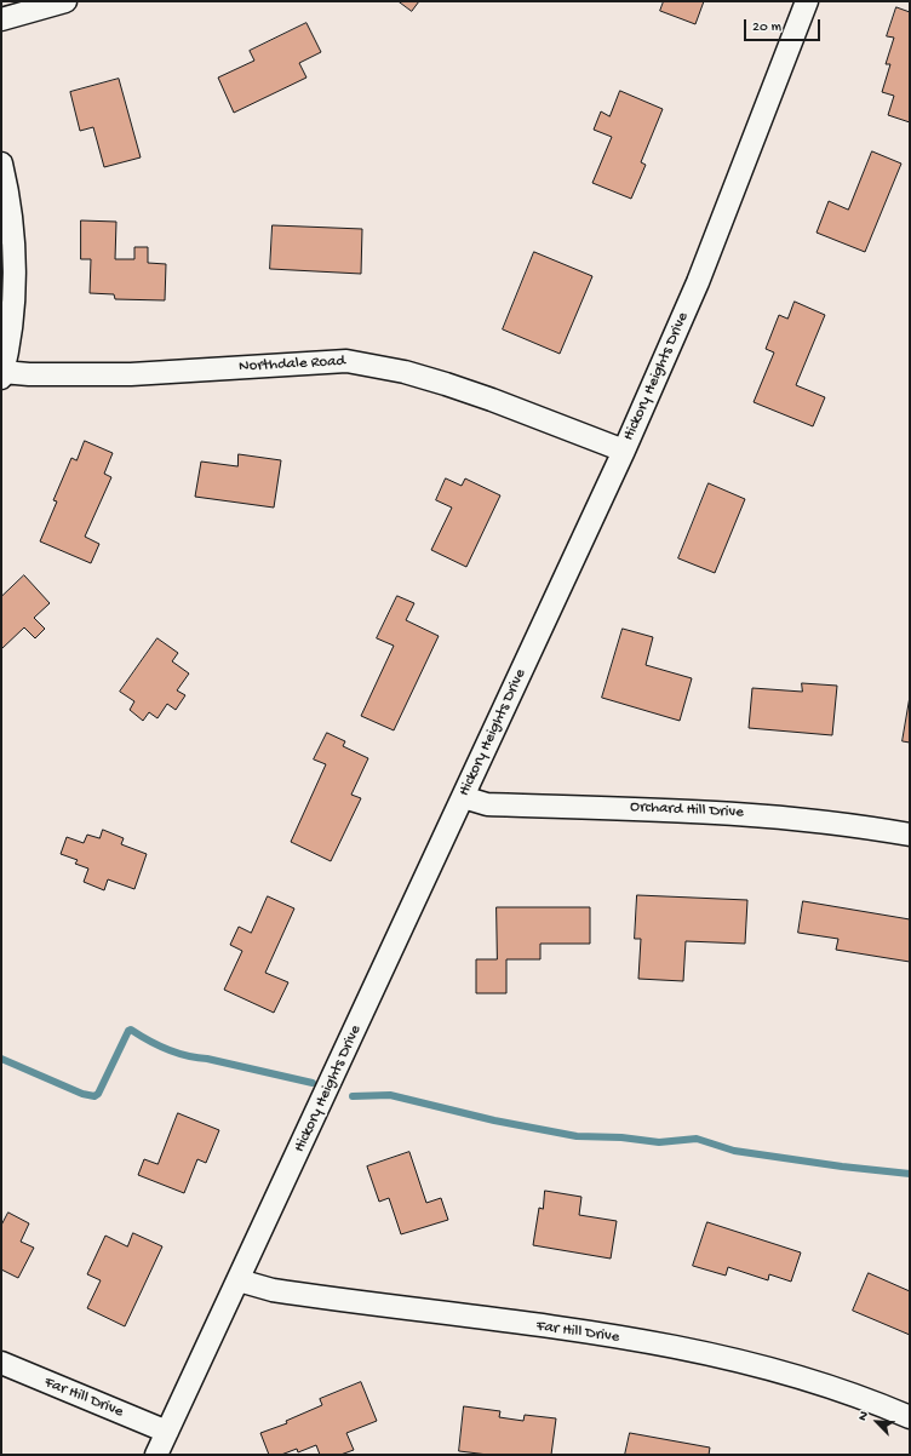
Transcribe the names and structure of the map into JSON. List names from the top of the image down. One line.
{"streets":{"street":["Northdale Road","Hickory Heights Drive","Orchard Hill Drive","Far Hill Drive"]},"crossings":[["Northdale Road","Hickory Heights Drive"],["Hickory Heights Drive","Orchard Hill Drive"],["Hickory Heights Drive","Far Hill Drive"]],"scale_bar":"20 m","north":"top left"}
